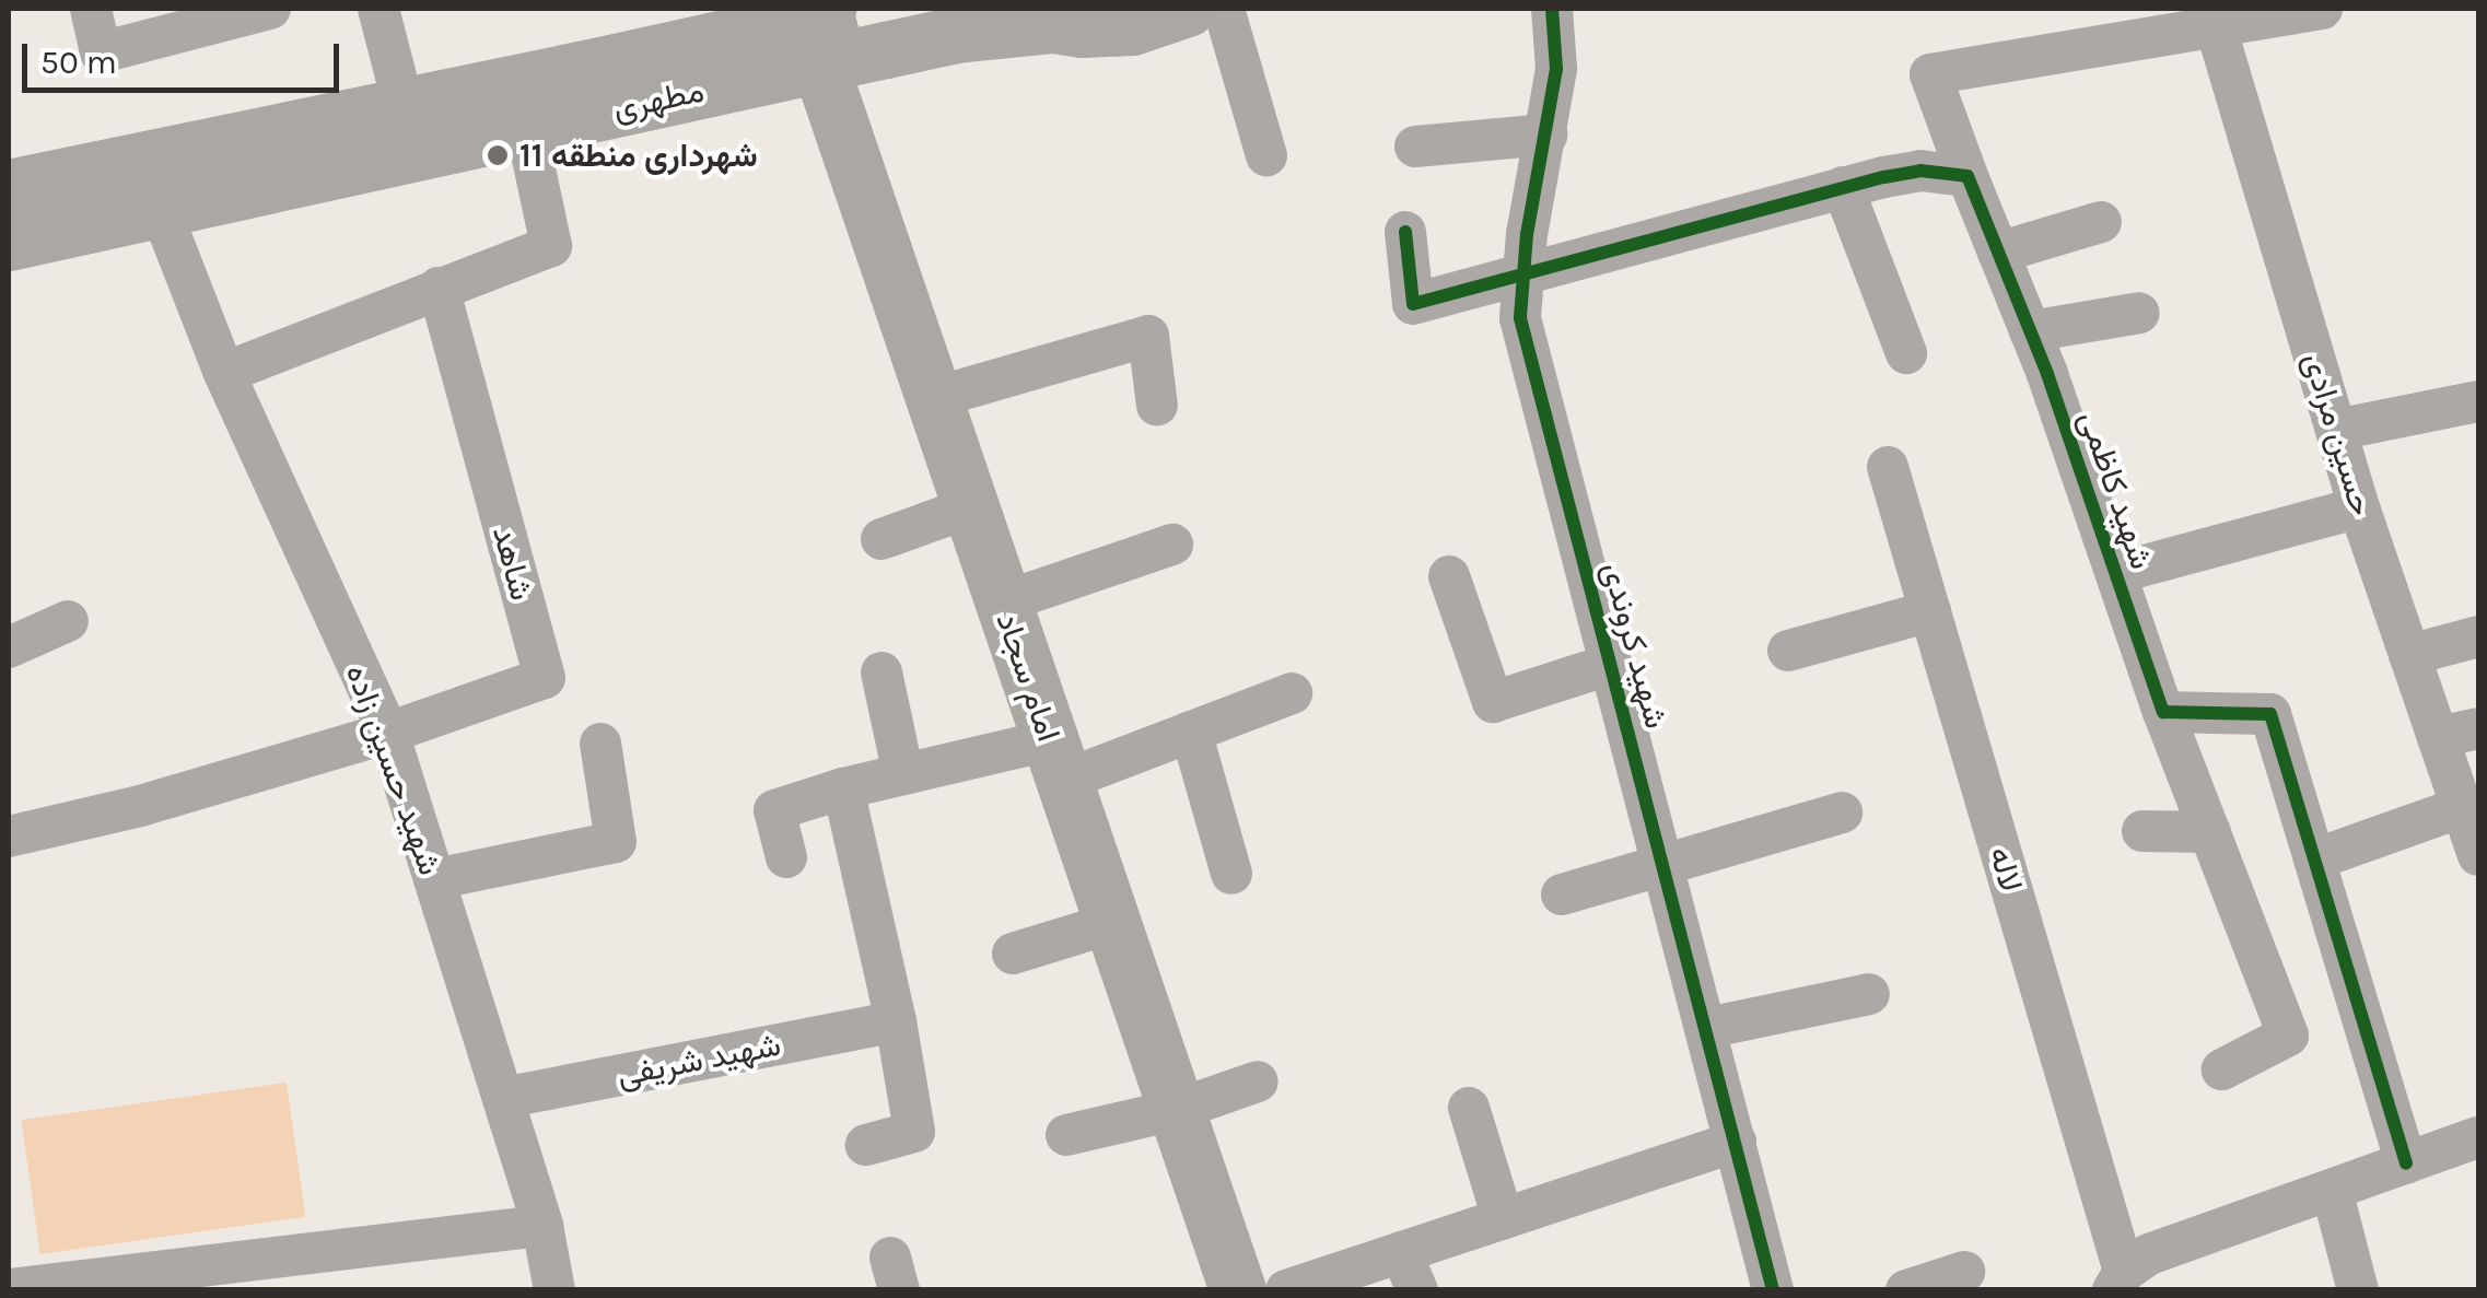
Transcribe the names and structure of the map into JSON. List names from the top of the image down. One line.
{"streets":{"main road":["مطهری","امام سجاد"],"street":["حسین مرادی","شهید کاظمی","شاهد","شهید کروندی","شهید حسین زاده","لاله","شهید شریفی"]},"crossings":[["مطهری","امام سجاد"],["مطهری","شهید حسین زاده"],["حسین مرادی","شهید کاظمی"],["شاهد","شهید حسین زاده"],["شهید حسین زاده","شهید شریفی"]],"places":["شهرداری منطقه 11"],"scale_bar":"50 m"}
